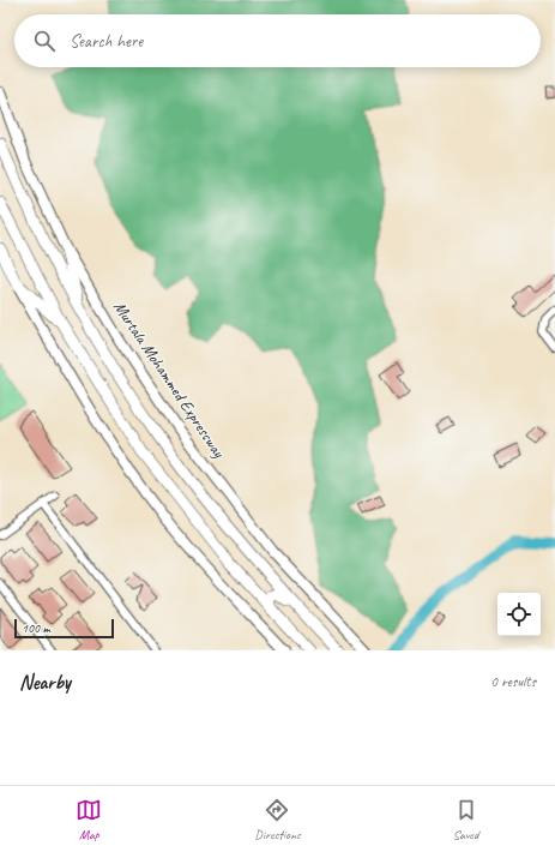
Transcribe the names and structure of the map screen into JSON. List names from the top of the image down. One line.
{"streets":{"main road":["Murtala Mohammed Expressway"]},"scale_bar":"100 m","page":{"search":"Search here","scale":"100 m","heading":["Nearby","0 results"],"nav":["Map","Directions","Saved"]}}
